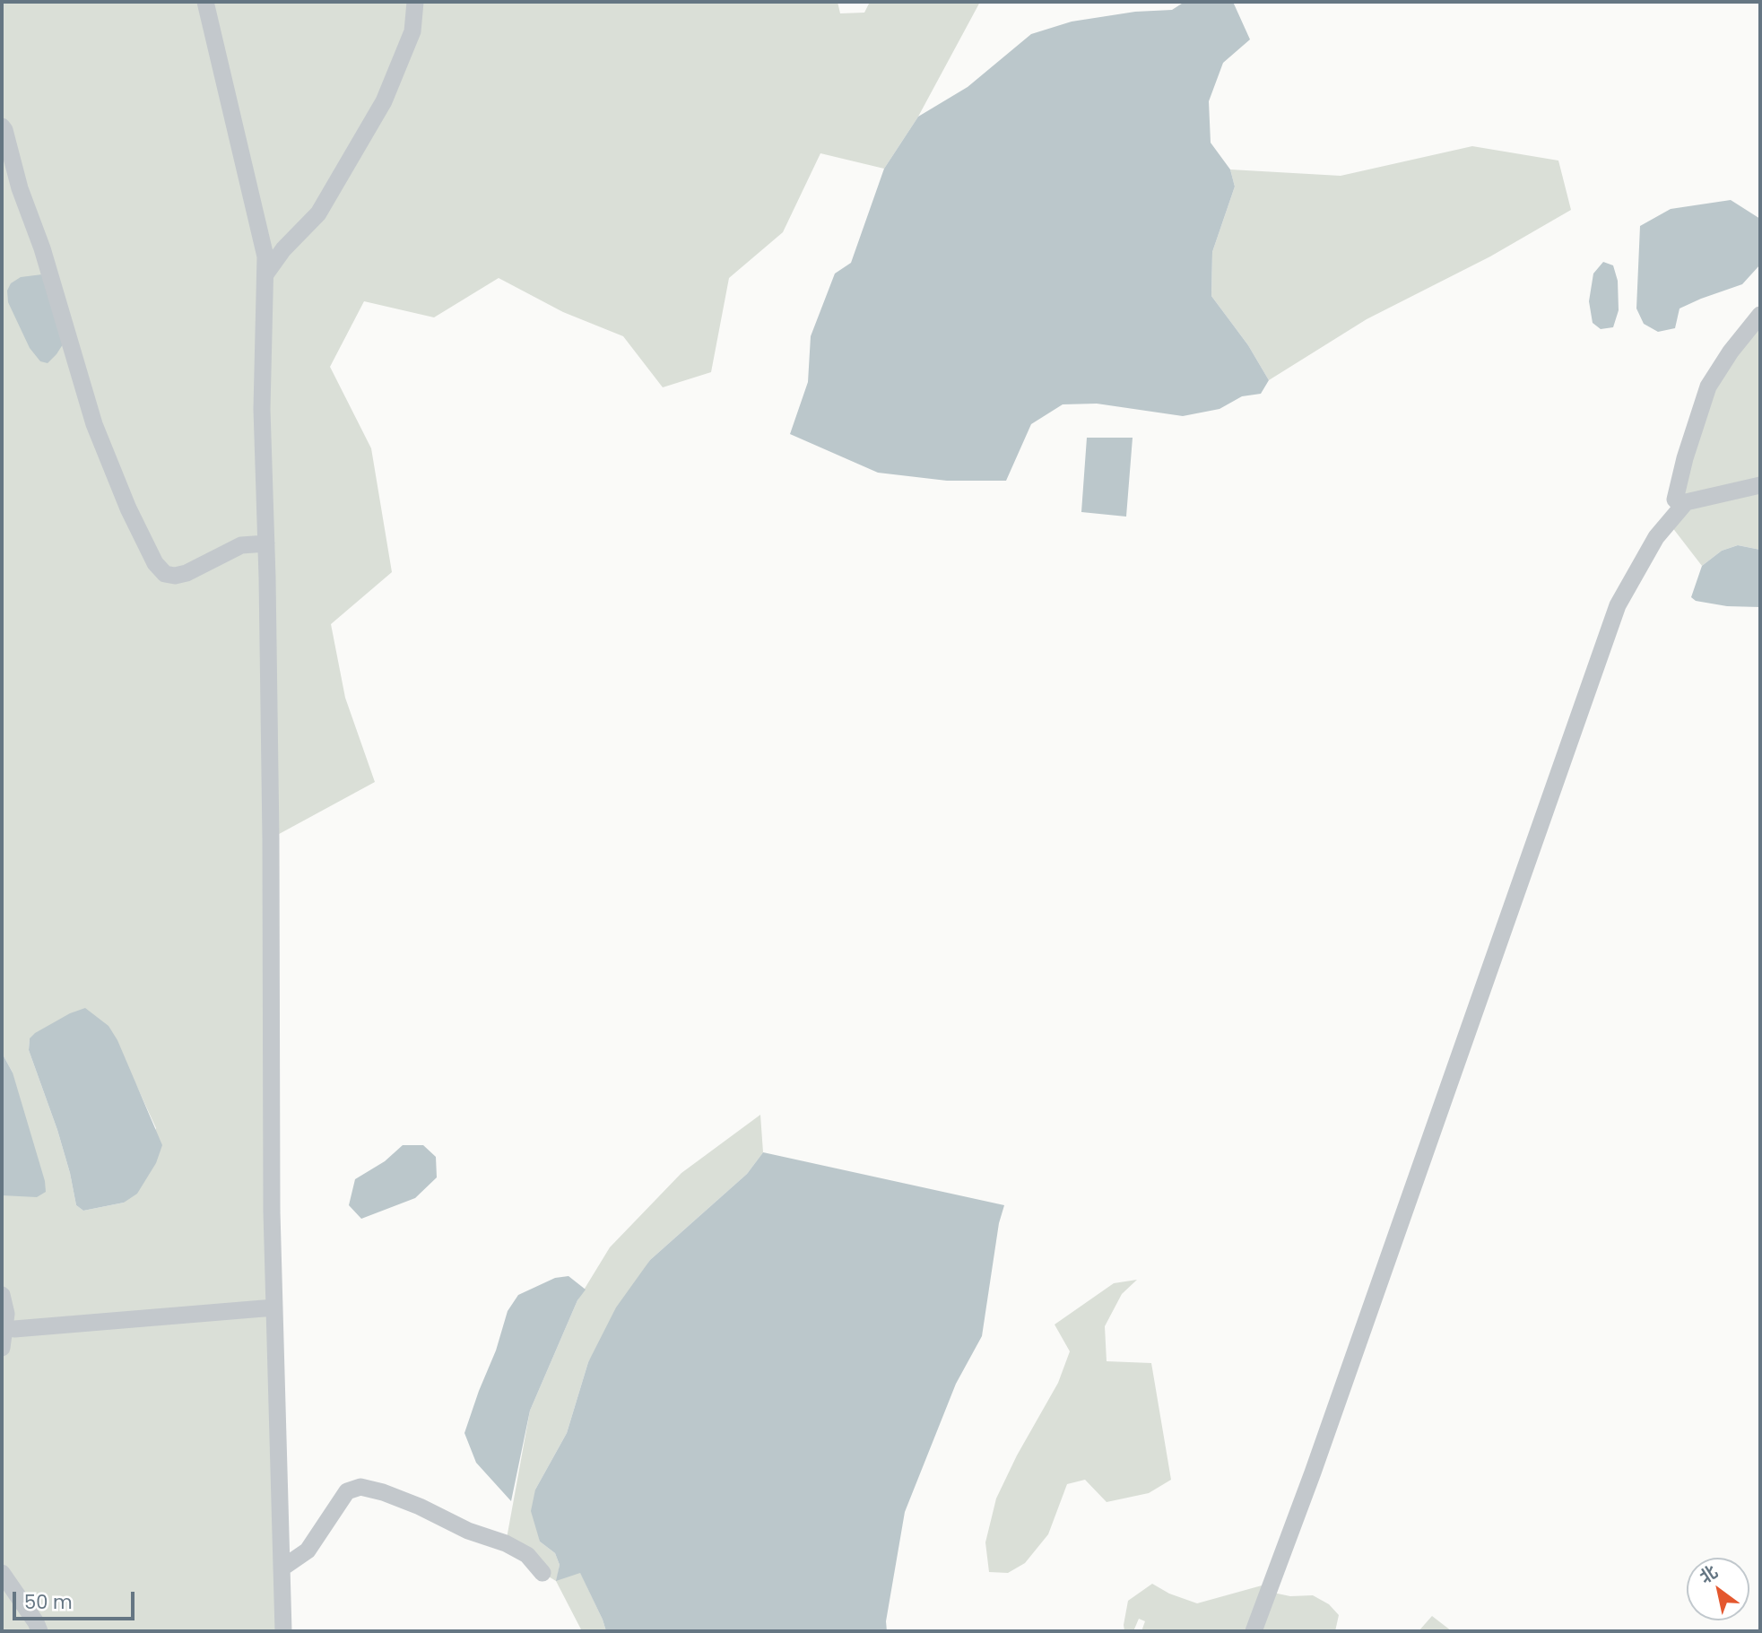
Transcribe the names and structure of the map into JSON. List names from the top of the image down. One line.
{"scale_bar":"50 m","north":"top left"}
